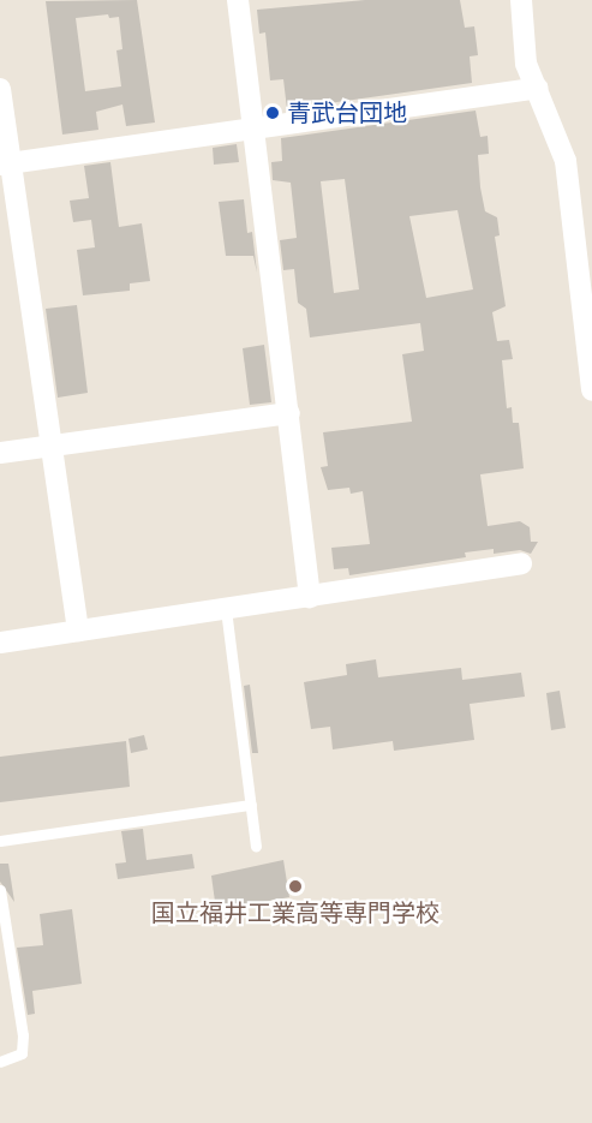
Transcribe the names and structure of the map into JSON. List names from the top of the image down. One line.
{"places":["青武台団地","国立福井工業高等専門学校"]}
